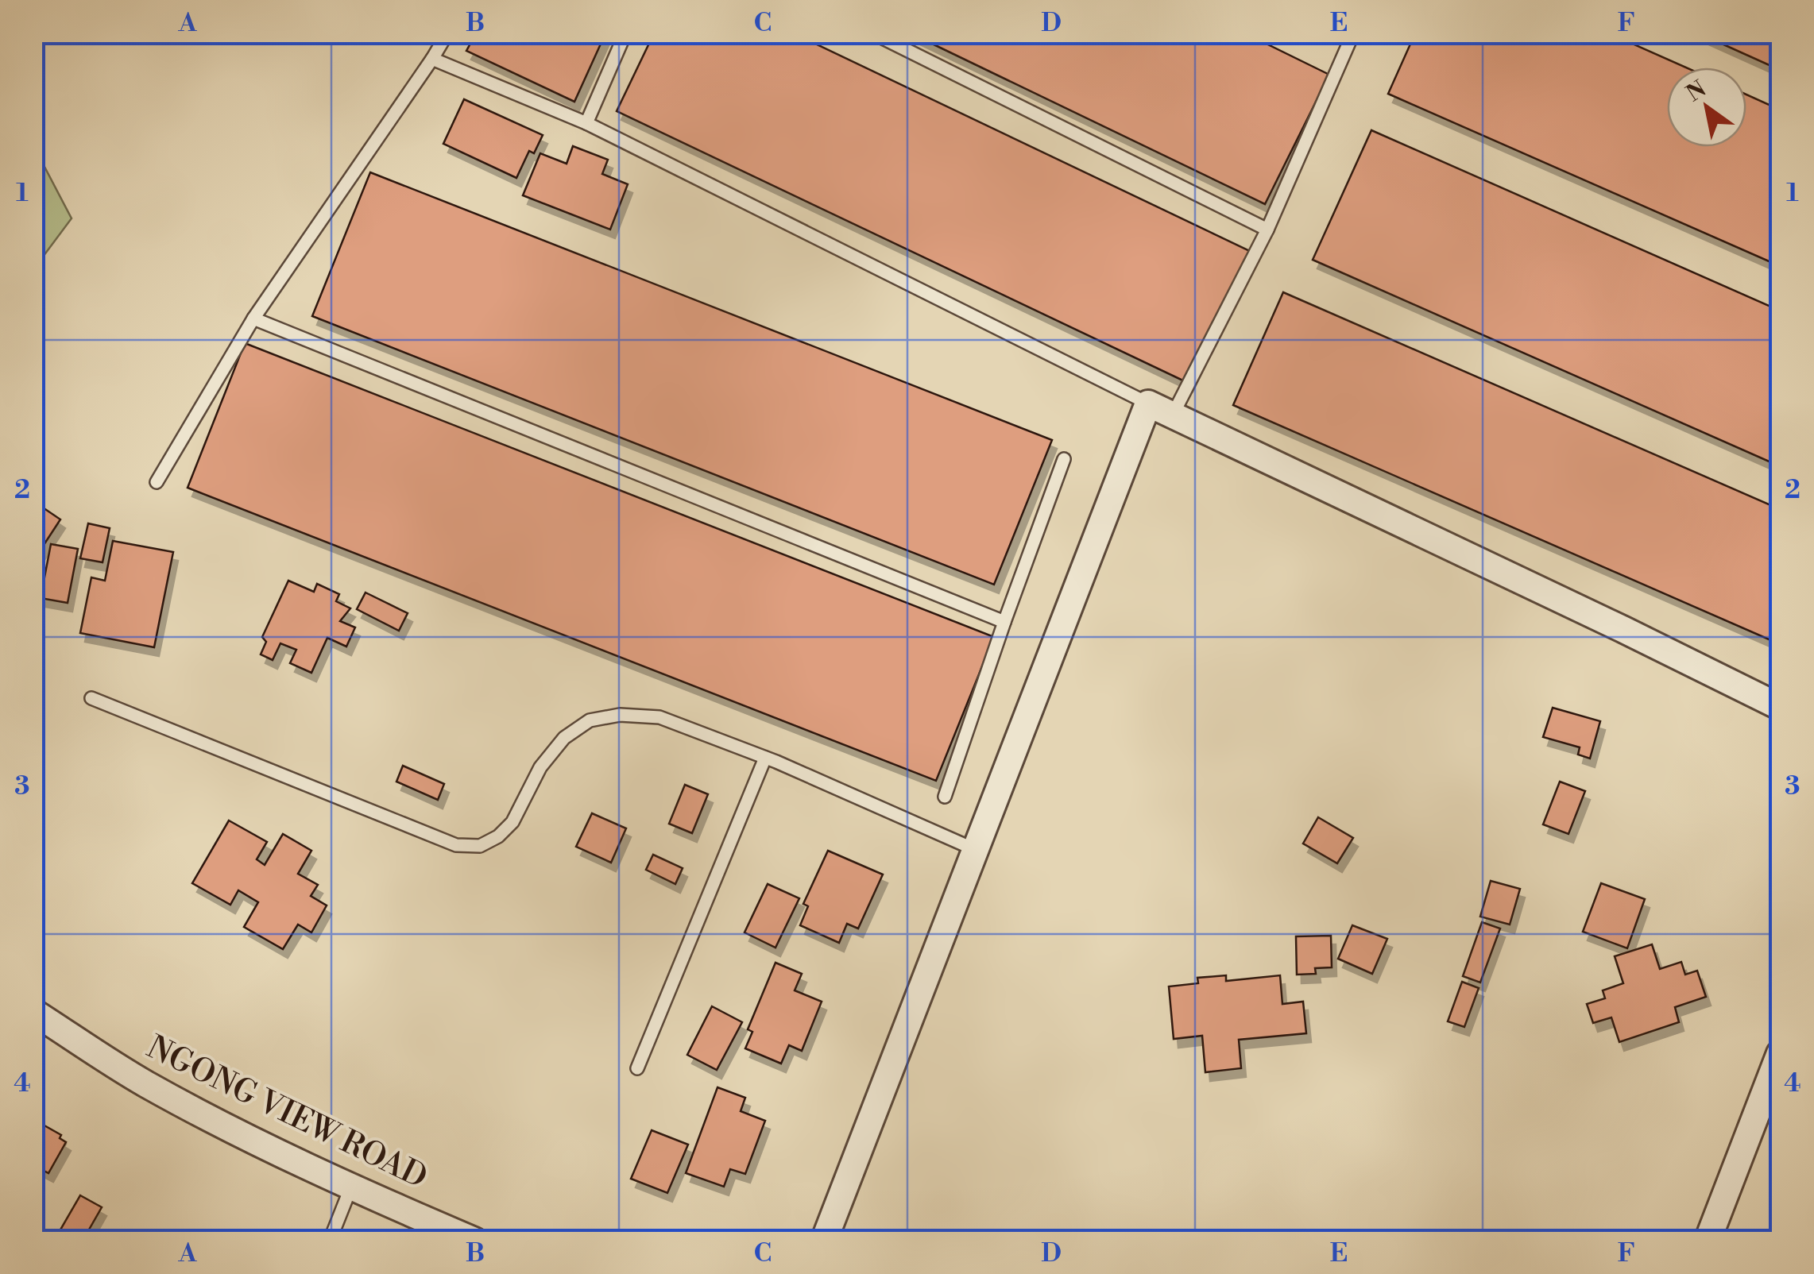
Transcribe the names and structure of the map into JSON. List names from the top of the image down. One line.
{"streets":{"street":["NGONG VIEW ROAD"]},"north":"top left","grid":{"columns":["A","B","C","D","E","F"],"rows":["1","2","3","4"]}}
